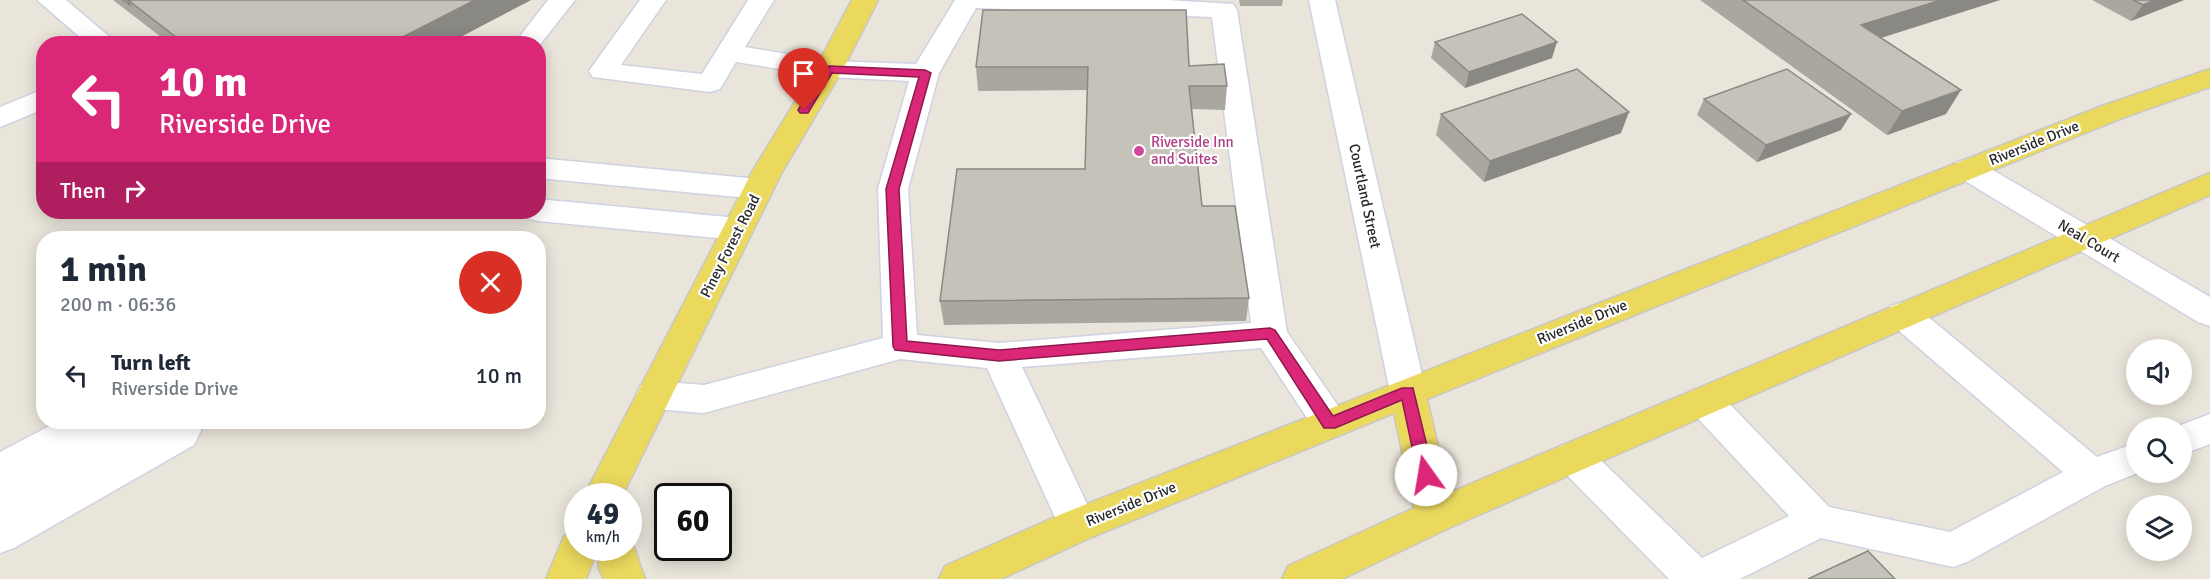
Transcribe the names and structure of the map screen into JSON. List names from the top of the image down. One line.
{"streets":{"main road":["Riverside Drive","Piney Forest Road"],"street":["Courtland Street","Neal Court"]},"crossings":[["Riverside Drive","Courtland Street"],["Riverside Drive","Neal Court"]],"places":["Riverside Inn and Suites"],"page":{"turn":["10 m","Riverside Drive"],"then":"Then","heading":["1 min","200 m · 06:36"],"list":[{"name":"Turn left","note":"Riverside Drive","value":"10 m"}],"speed":"49 km/h","limit":"60"}}
